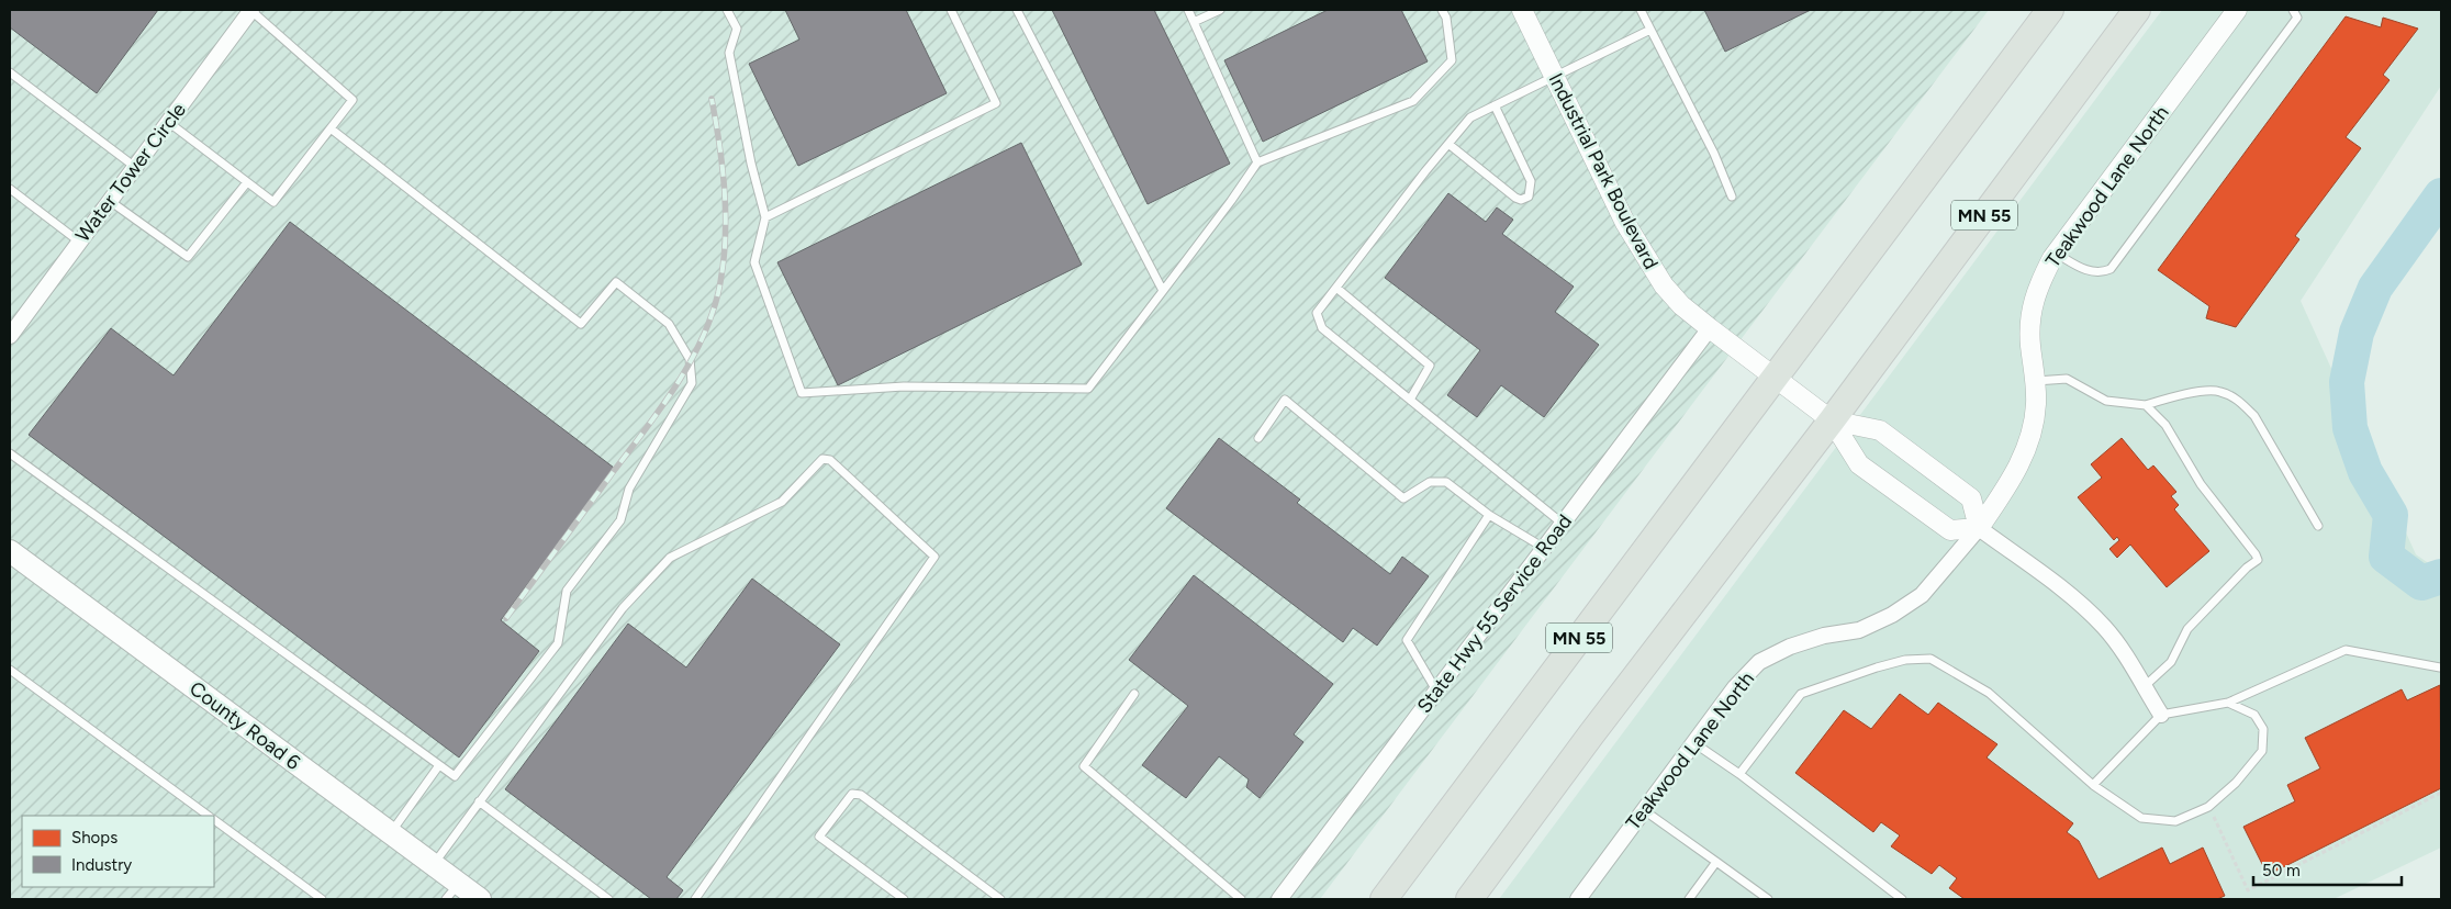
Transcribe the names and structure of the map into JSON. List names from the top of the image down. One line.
{"streets":{"highway":["MN 55"],"main road":["County Road 6"],"street":["Industrial Park Boulevard","Water Tower Circle","Teakwood Lane North","State Hwy 55 Service Road"]},"crossings":[["Industrial Park Boulevard","Teakwood Lane North"],["Industrial Park Boulevard","MN 55"],["Industrial Park Boulevard","State Hwy 55 Service Road"]],"legend":["Shops","Industry"],"scale_bar":"50 m"}
